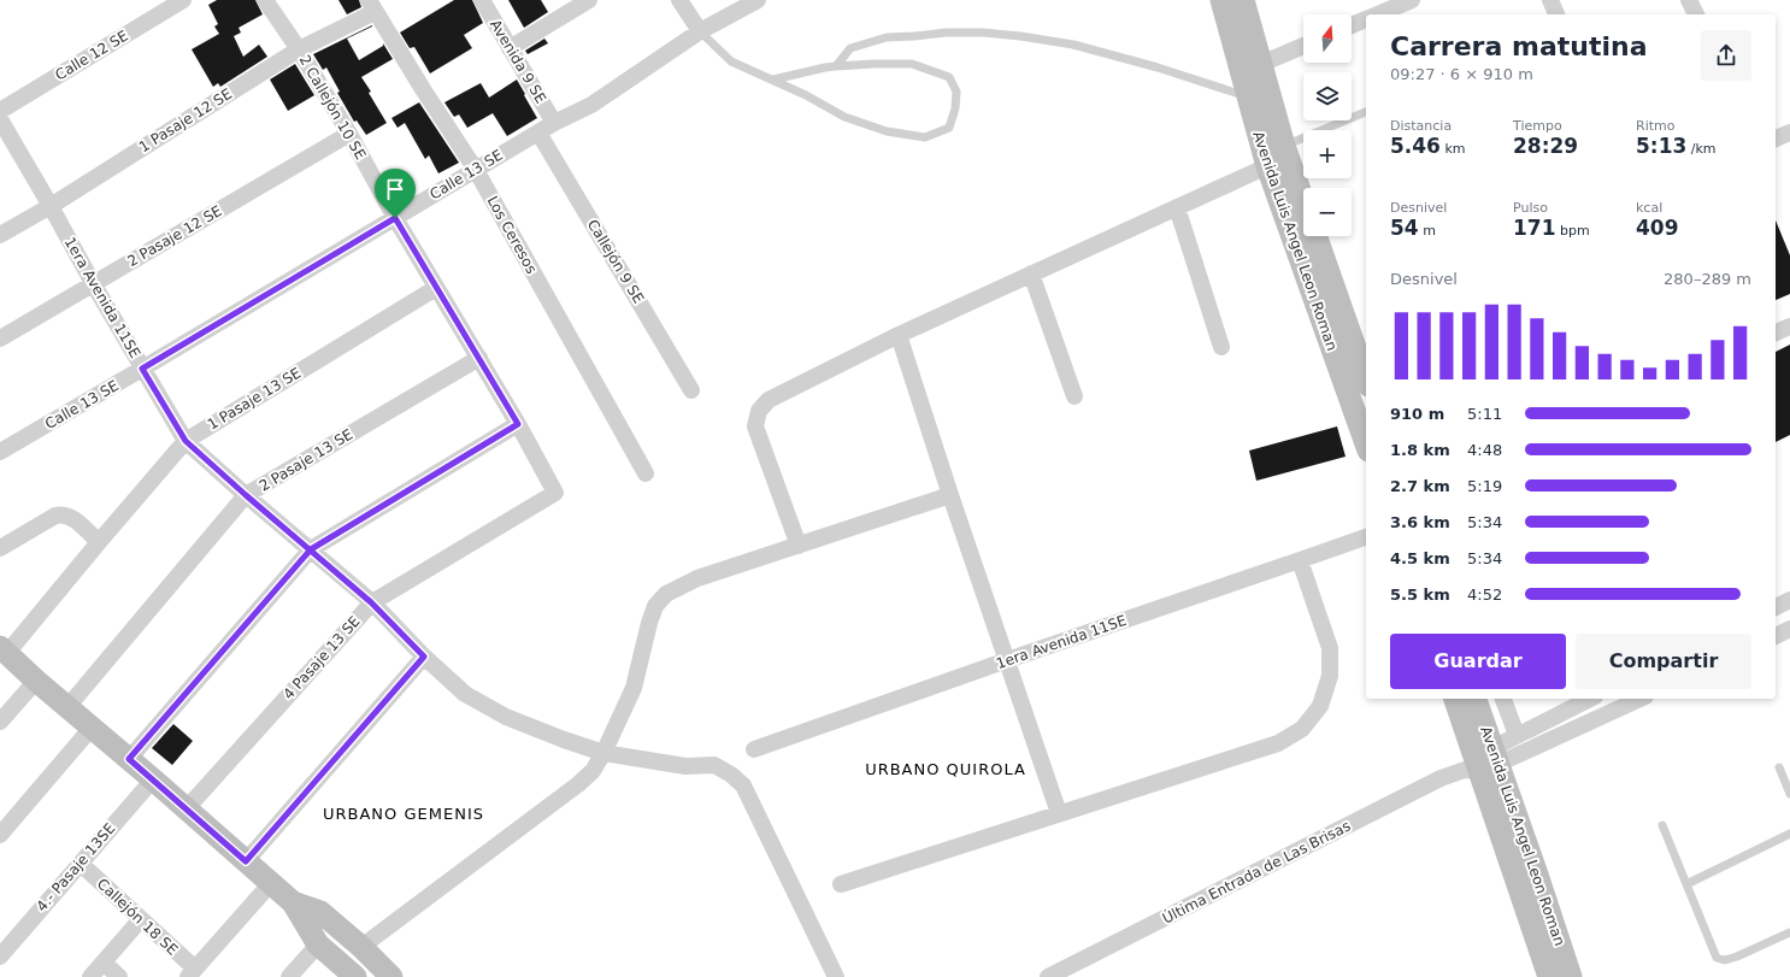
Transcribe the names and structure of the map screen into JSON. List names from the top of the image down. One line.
{"streets":{"main road":["Avenida Luis Angel Leon Roman"],"street":["Calle 12 SE","Avenida 9 SE","2 Callejón 10 SE","1 Pasaje 12 SE","Calle 13 SE","Los Ceresos","2 Pasaje 12 SE","Callejón 9 SE","1era Avenida 11SE","1 Pasaje 13 SE","2 Pasaje 13 SE","4 Pasaje 13 SE","4.- Pasaje 13SE","Última Entrada de Las Brisas","Callejón 18 SE"]},"crossings":[["Avenida 9 SE","Calle 13 SE"],["2 Callejón 10 SE","1 Pasaje 12 SE"],["2 Callejón 10 SE","Calle 13 SE"],["2 Callejón 10 SE","2 Pasaje 12 SE"],["2 Callejón 10 SE","1 Pasaje 13 SE"],["2 Callejón 10 SE","2 Pasaje 13 SE"],["2 Callejón 10 SE","4 Pasaje 13 SE"],["1 Pasaje 12 SE","Los Ceresos"],["1 Pasaje 12 SE","1era Avenida 11SE"],["Calle 13 SE","Los Ceresos"],["Calle 13 SE","Callejón 9 SE"],["Calle 13 SE","1era Avenida 11SE"],["2 Pasaje 12 SE","1era Avenida 11SE"],["Avenida Luis Angel Leon Roman","Última Entrada de Las Brisas"],["1era Avenida 11SE","1 Pasaje 13 SE"],["1era Avenida 11SE","2 Pasaje 13 SE"],["1era Avenida 11SE","4 Pasaje 13 SE"],["4.- Pasaje 13SE","Callejón 18 SE"]],"districts":["URBANO QUIROLA","URBANO GEMENIS"],"north":"top","page":{"map_buttons":["+","−"],"heading":["Carrera matutina","09:27 · 6 × 910 m"],"stats":[["Distancia","5.46 km"],["Tiempo","28:29"],["Ritmo","5:13 /km"],["Desnivel","54 m"],["Pulso","171 bpm"],["kcal","409"]],"chart":["Desnivel","280–289 m"],"list":[{"name":"910 m","note":"5:11"},{"name":"1.8 km","note":"4:48"},{"name":"2.7 km","note":"5:19"},{"name":"3.6 km","note":"5:34"},{"name":"4.5 km","note":"5:34"},{"name":"5.5 km","note":"4:52"}],"buttons":["Guardar","Compartir"]}}
